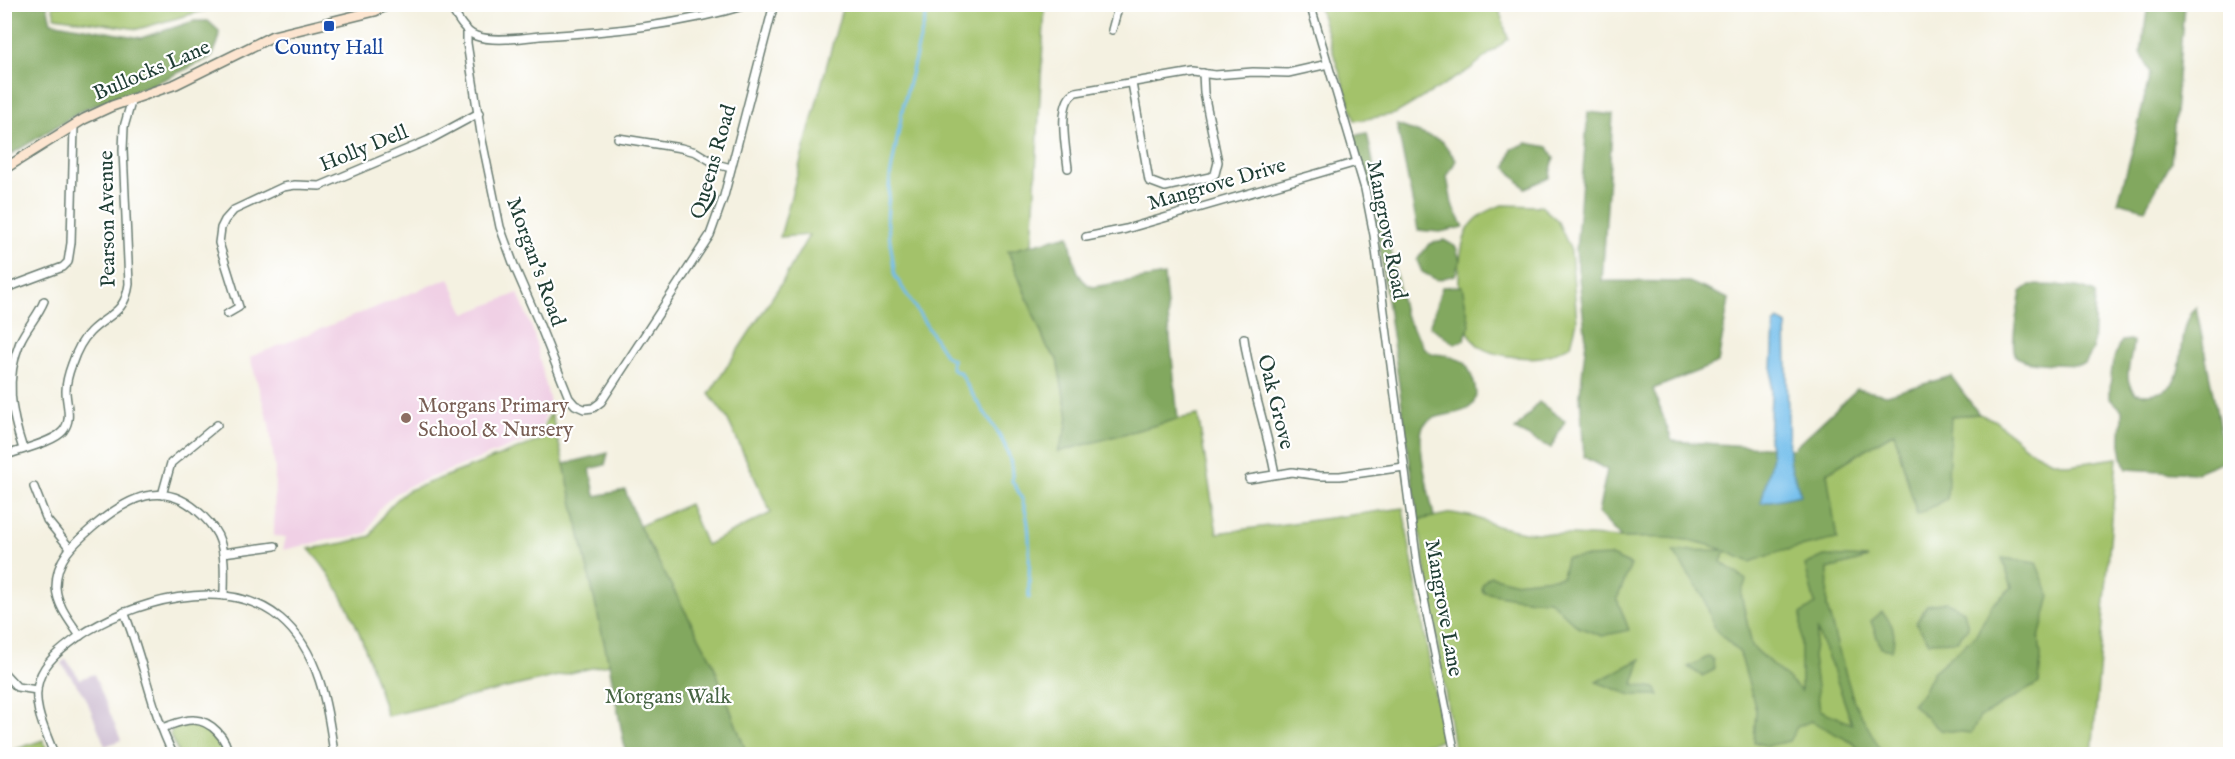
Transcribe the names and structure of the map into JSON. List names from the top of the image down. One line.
{"streets":{"main road":["Bullocks Lane"],"street":["Holly Dell","Queens Road","Mangrove Drive","Pearson Avenue","Mangrove Road","Morgan's Road","Oak Grove","Mangrove Lane"]},"crossings":[["Bullocks Lane","Pearson Avenue"],["Holly Dell","Morgan's Road"],["Queens Road","Morgan's Road"],["Mangrove Drive","Mangrove Road"],["Mangrove Road","Oak Grove"],["Mangrove Road","Mangrove Lane"],["Oak Grove","Mangrove Lane"]],"parks":["Morgans Walk"],"places":{"transit":["County Hall"],"other":["Morgans Primary School & Nursery"]}}
